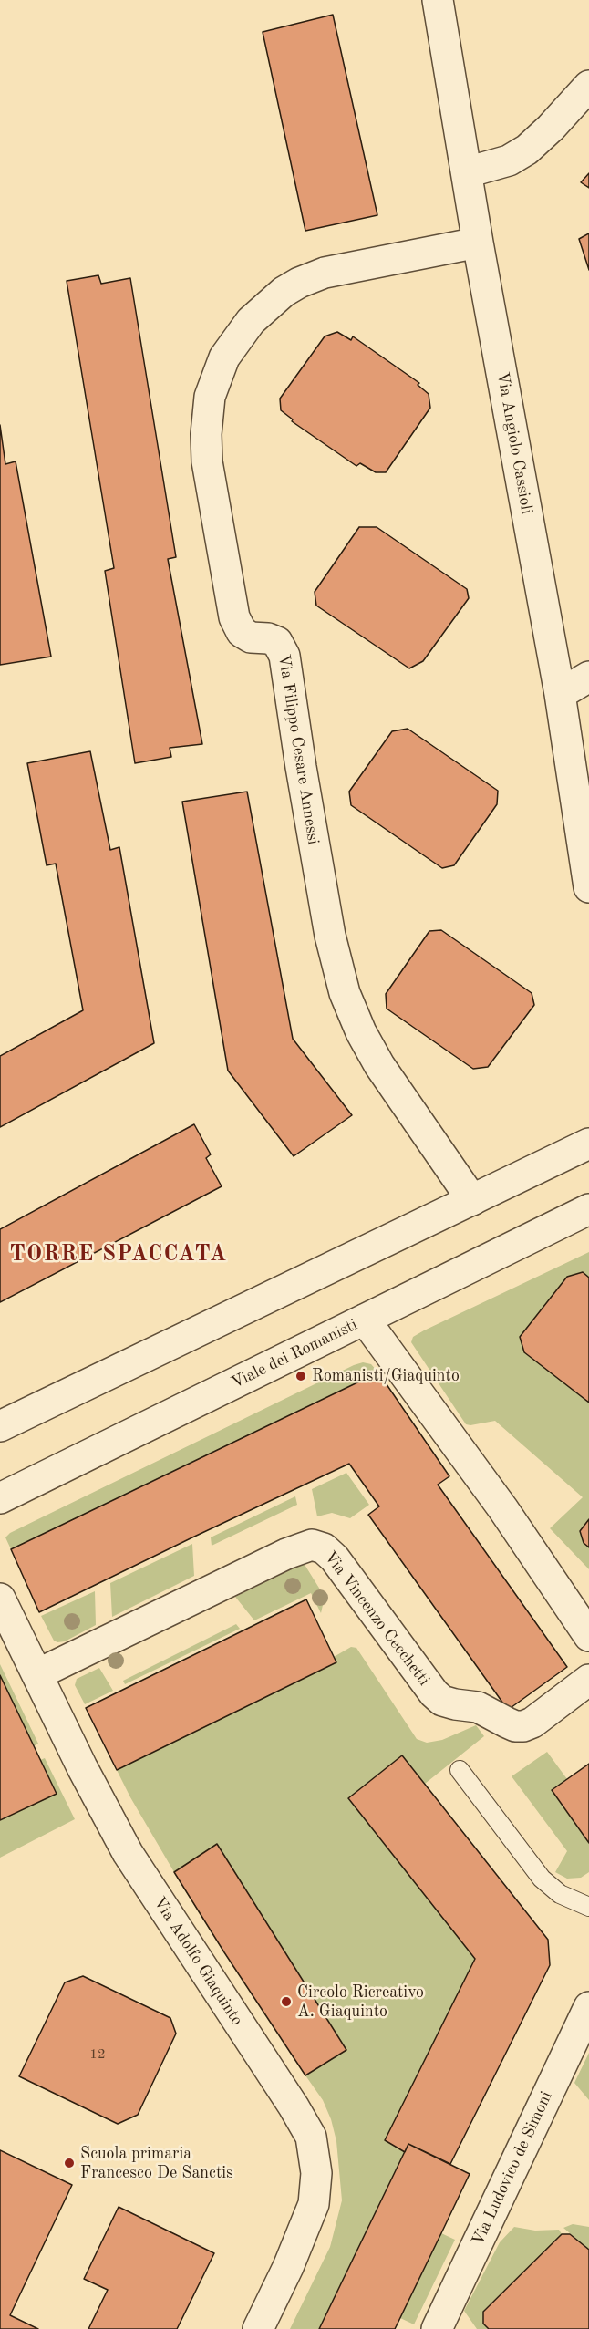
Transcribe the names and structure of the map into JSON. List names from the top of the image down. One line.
{"streets":{"street":["Via Angiolo Cassioli","Via Filippo Cesare Annessi","Viale dei Romanisti","Via Vincenzo Cecchetti","Via Adolfo Giaquinto","Via Ludovico de Simoni"]},"crossings":[["Via Angiolo Cassioli","Via Filippo Cesare Annessi"],["Via Vincenzo Cecchetti","Via Adolfo Giaquinto"]],"districts":["TORRE SPACCATA"],"places":["Romanisti/Giaquinto","Circolo Ricreativo A. Giaquinto","Scuola primaria Francesco De Sanctis"],"house_numbers":["12"]}
